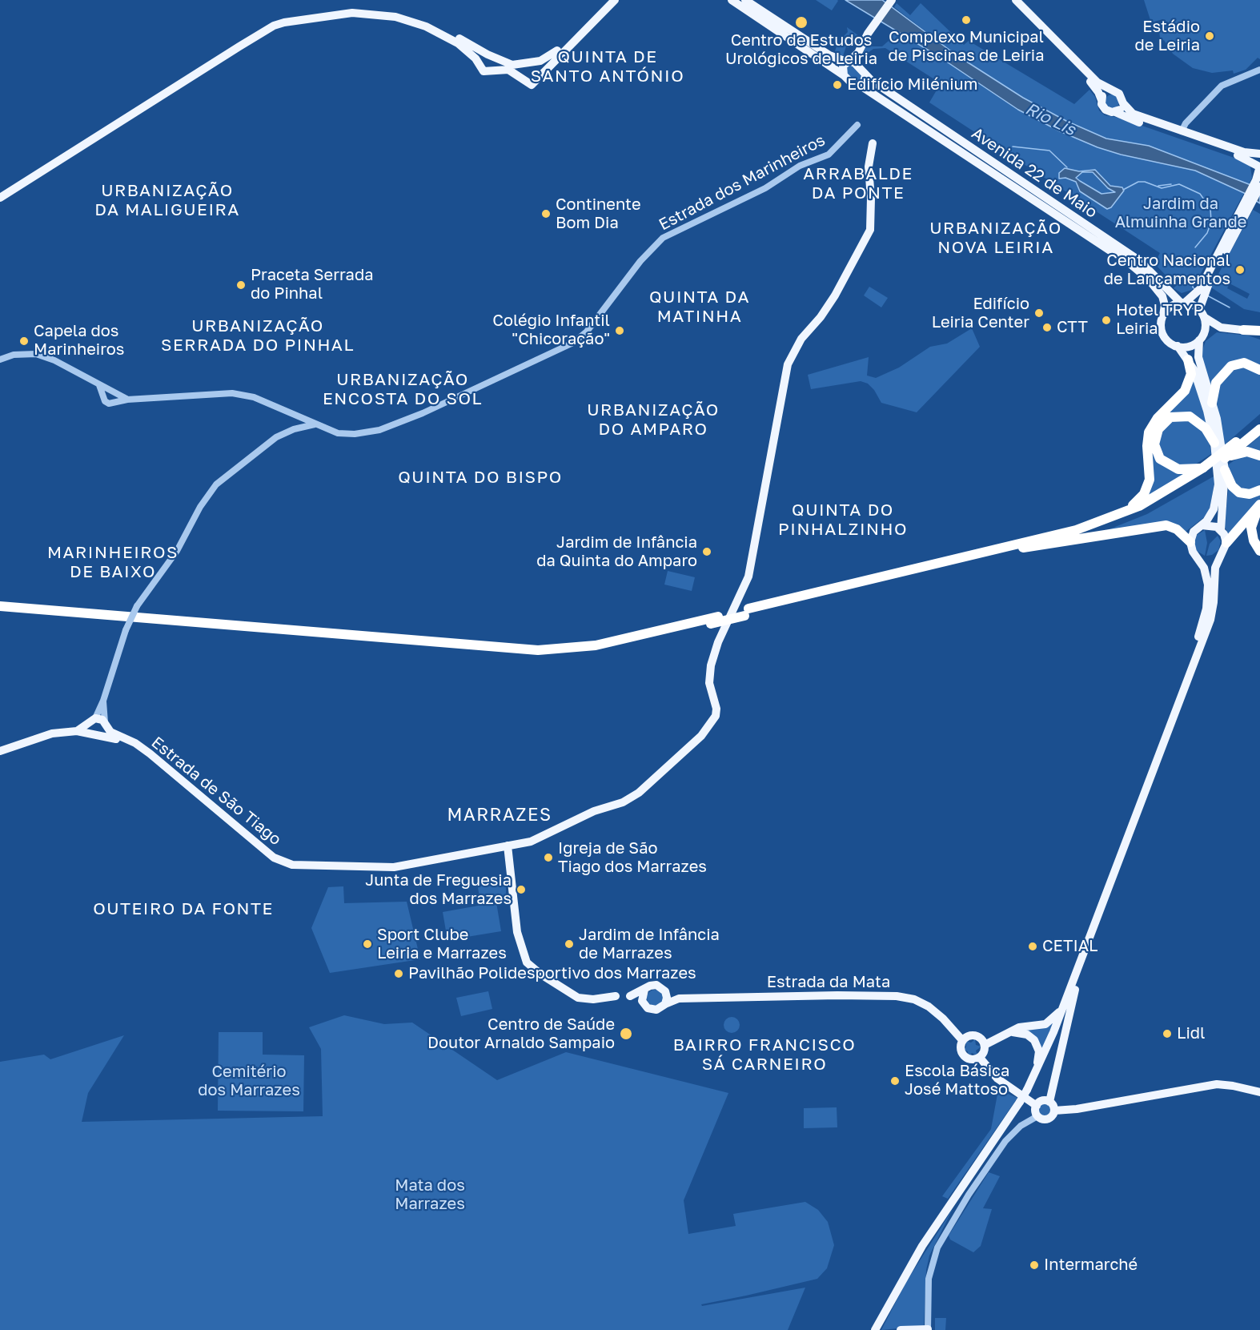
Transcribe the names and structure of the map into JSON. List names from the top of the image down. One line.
{"streets":{"main road":["Avenida 22 de Maio","Estrada de São Tiago","Estrada da Mata"],"street":["Estrada dos Marinheiros"]},"districts":["QUINTA DE SANTO ANTÓNIO","ARRABALDE DA PONTE","URBANIZAÇÃO DA MALIGUEIRA","URBANIZAÇÃO NOVA LEIRIA","QUINTA DA MATINHA","URBANIZAÇÃO SERRADA DO PINHAL","URBANIZAÇÃO ENCOSTA DO SOL","URBANIZAÇÃO DO AMPARO","QUINTA DO BISPO","QUINTA DO PINHALZINHO","MARINHEIROS DE BAIXO","MARRAZES","OUTEIRO DA FONTE","BAIRRO FRANCISCO SÁ CARNEIRO"],"water":["Rio Lis"],"parks":["Jardim da Almuinha Grande","Cemitério dos Marrazes","Mata dos Marrazes"],"places":["Complexo Municipal de Piscinas de Leiria","Centro de Estudos Urológicos de Leiria","Estádio de Leiria","Edifício Milénium","Continente Bom Dia","Centro Nacional de Lançamentos","Praceta Serrada do Pinhal","Edifício Leiria Center","Hotel TRYP Leiria","CTT","Colégio Infantil \"Chicoração\"","Capela dos Marinheiros","Jardim de Infância da Quinta do Amparo","Igreja de São Tiago dos Marrazes","Junta de Freguesia dos Marrazes","Sport Clube Leiria e Marrazes","Jardim de Infância de Marrazes","CETIAL","Pavilhão Polidesportivo dos Marrazes","Centro de Saúde Doutor Arnaldo Sampaio","Lidl","Escola Básica José Mattoso","Intermarché"]}
